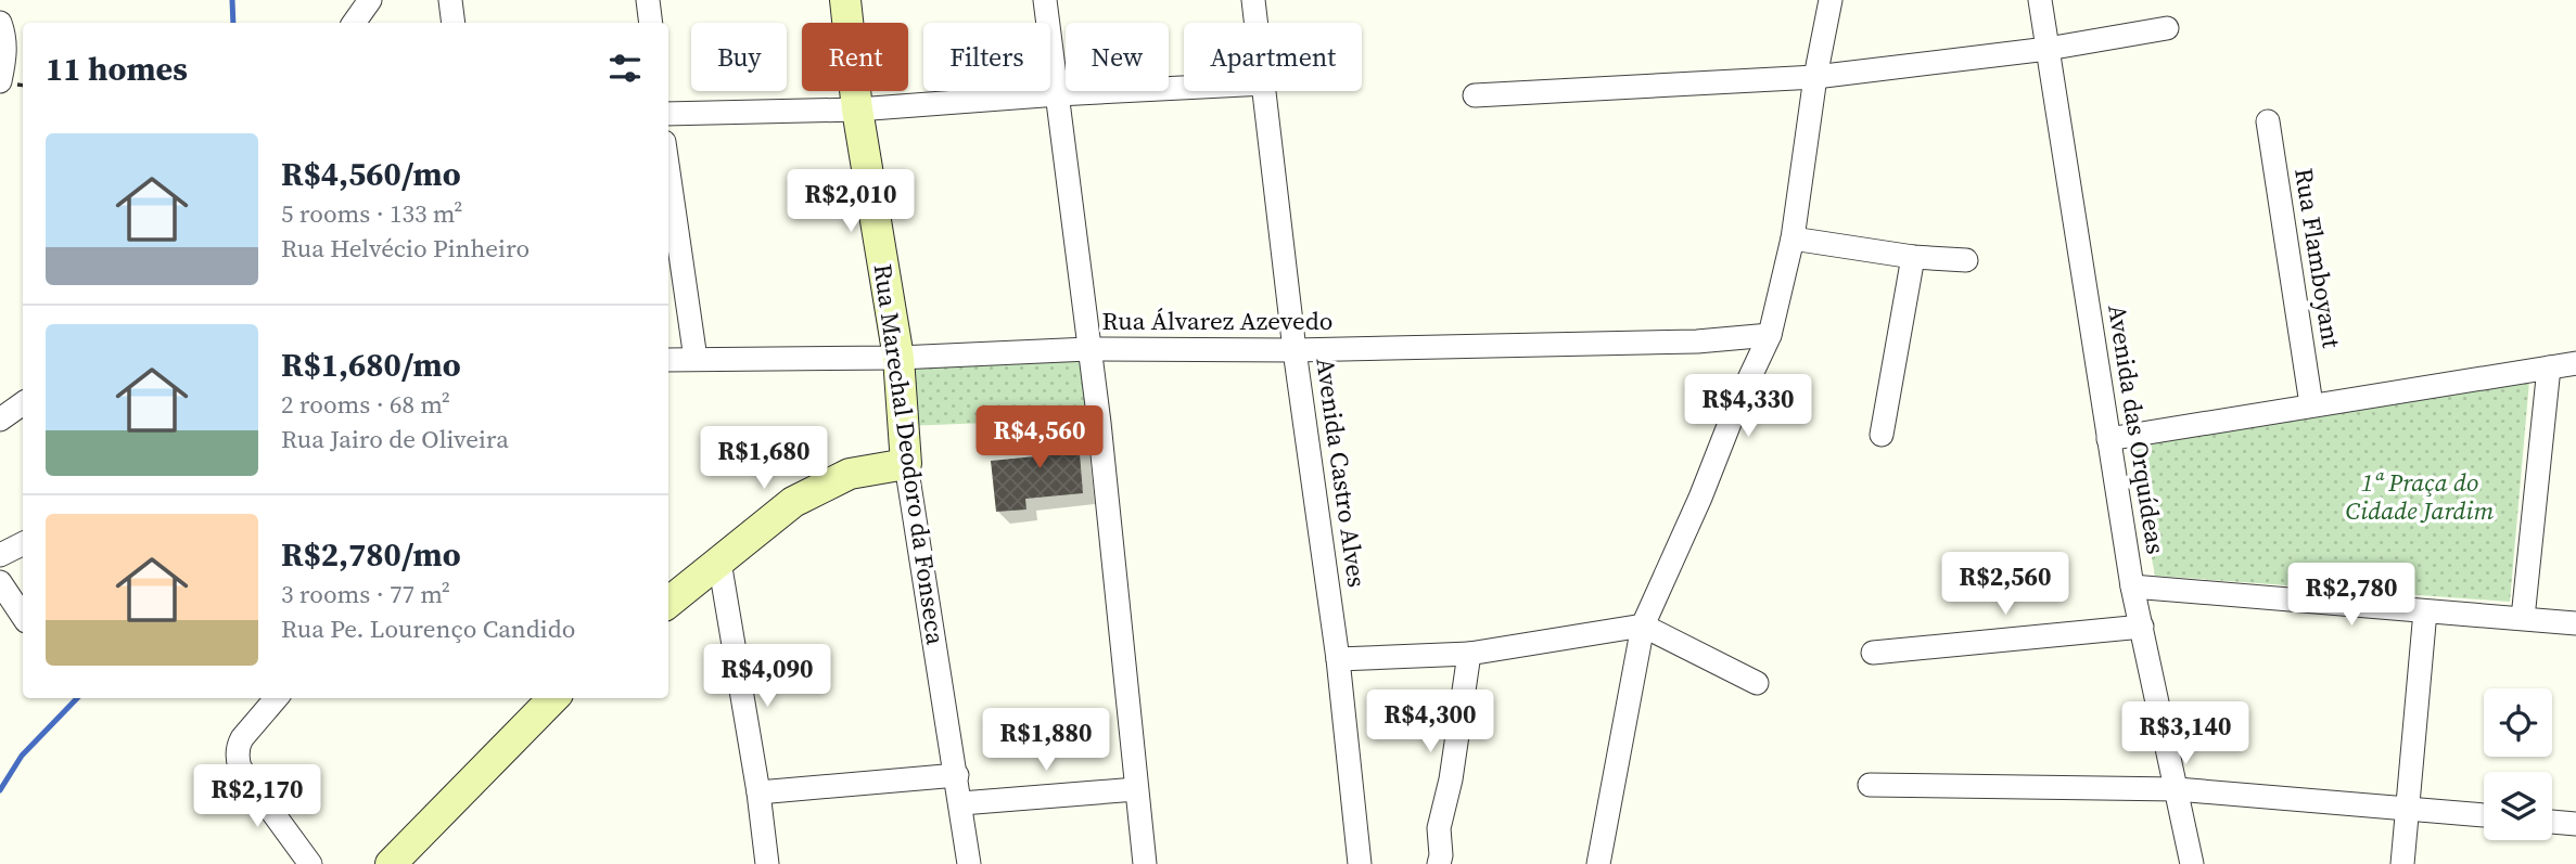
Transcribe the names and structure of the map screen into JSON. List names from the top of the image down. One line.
{"streets":{"street":["Rua Flamboyant","Rua Álvarez Azevedo","Avenida das Orquídeas","Rua Marechal Deodoro da Fonseca","Avenida Castro Alves"]},"crossings":[["Rua Álvarez Azevedo","Rua Marechal Deodoro da Fonseca"],["Rua Álvarez Azevedo","Avenida Castro Alves"]],"parks":["1ª Praça do Cidade Jardim"],"page":{"chip":["Buy","Rent","Filters","New","Apartment"],"heading":"11 homes","list":[{"name":"R$4,560/mo","note":"5 rooms · 133 m² · Rua Helvécio Pinheiro"},{"name":"R$1,680/mo","note":"2 rooms · 68 m² · Rua Jairo de Oliveira"},{"name":"R$2,780/mo","note":"3 rooms · 77 m² · Rua Pe. Lourenço Candido"}],"price":["R$2,010","R$4,330","R$4,560","R$1,680","R$2,560","R$2,780","R$4,090","R$4,300","R$3,140","R$1,880","R$2,170"]}}
